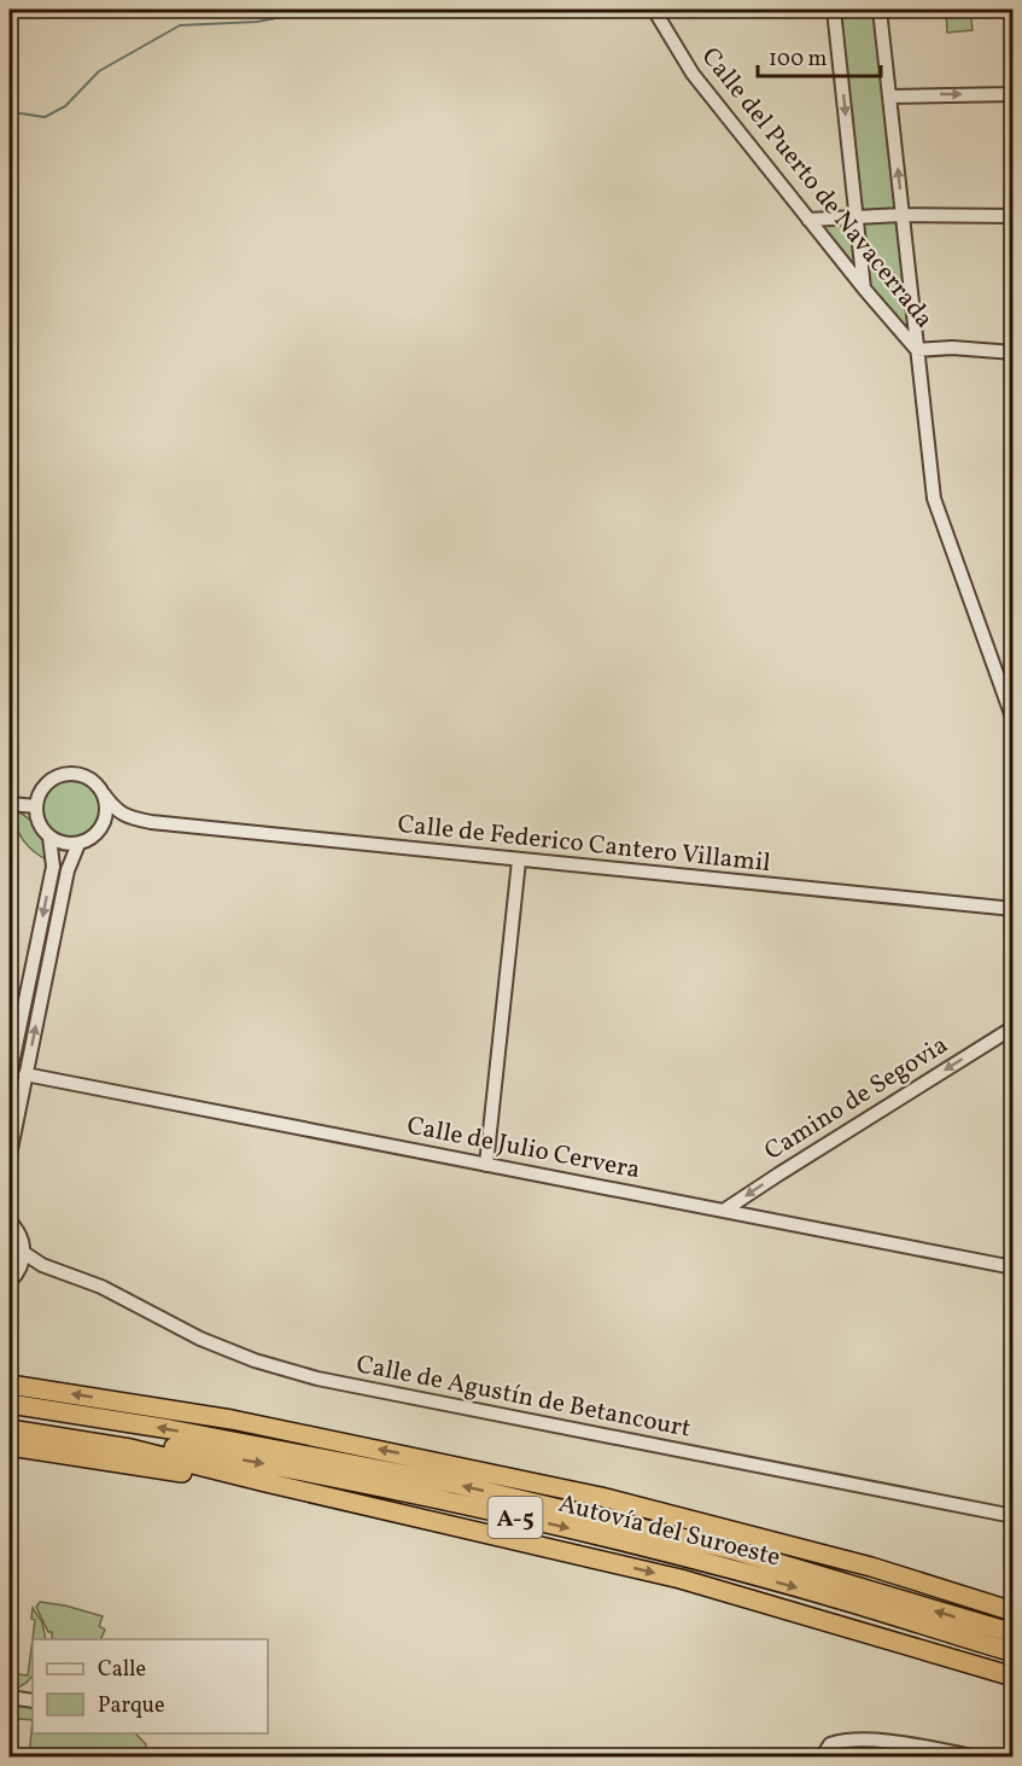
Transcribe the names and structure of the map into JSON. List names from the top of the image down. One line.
{"streets":{"highway":["A-5","Autovía del Suroeste"],"street":["Calle del Puerto de Navacerrada","Calle de Federico Cantero Villamil","Camino de Segovia","Calle de Julio Cervera","Calle de Agustín de Betancourt"]},"crossings":[["Camino de Segovia","Calle de Julio Cervera"]],"one_way":["Camino de Segovia"],"legend":["Calle","Parque"],"scale_bar":"100 m"}
